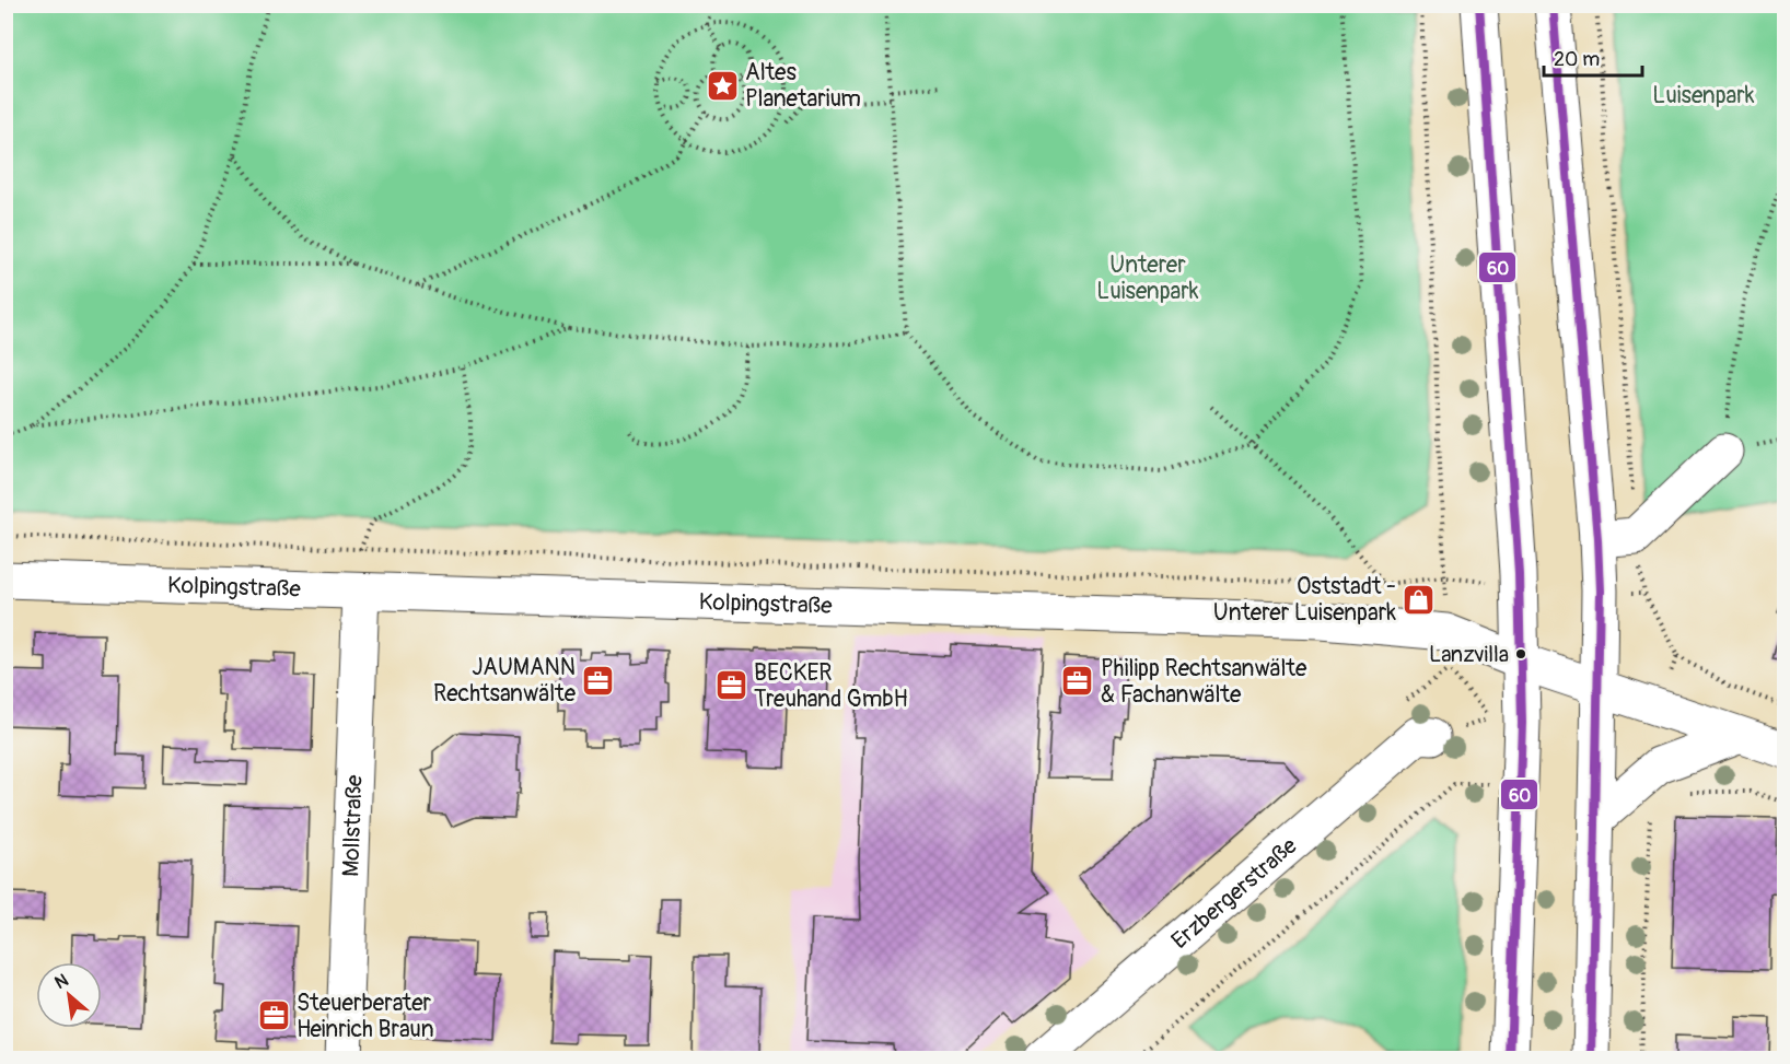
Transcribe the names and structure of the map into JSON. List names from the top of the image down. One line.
{"streets":{"street":["Kolpingstraße","Mollstraße","Erzbergerstraße"]},"crossings":[["Kolpingstraße","Mollstraße"]],"parks":["Luisenpark","Unterer Luisenpark"],"places":{"place":["Altes Planetarium"],"shop":["Oststadt - Unterer Luisenpark"],"other":["Lanzvilla"],"office":["JAUMANN Rechtsanwälte","Philipp Rechtsanwälte & Fachanwälte","BECKER Treuhand GmbH","Steuerberater Heinrich Braun"]},"lines":["transit line 60"],"scale_bar":"20 m","north":"top left"}
